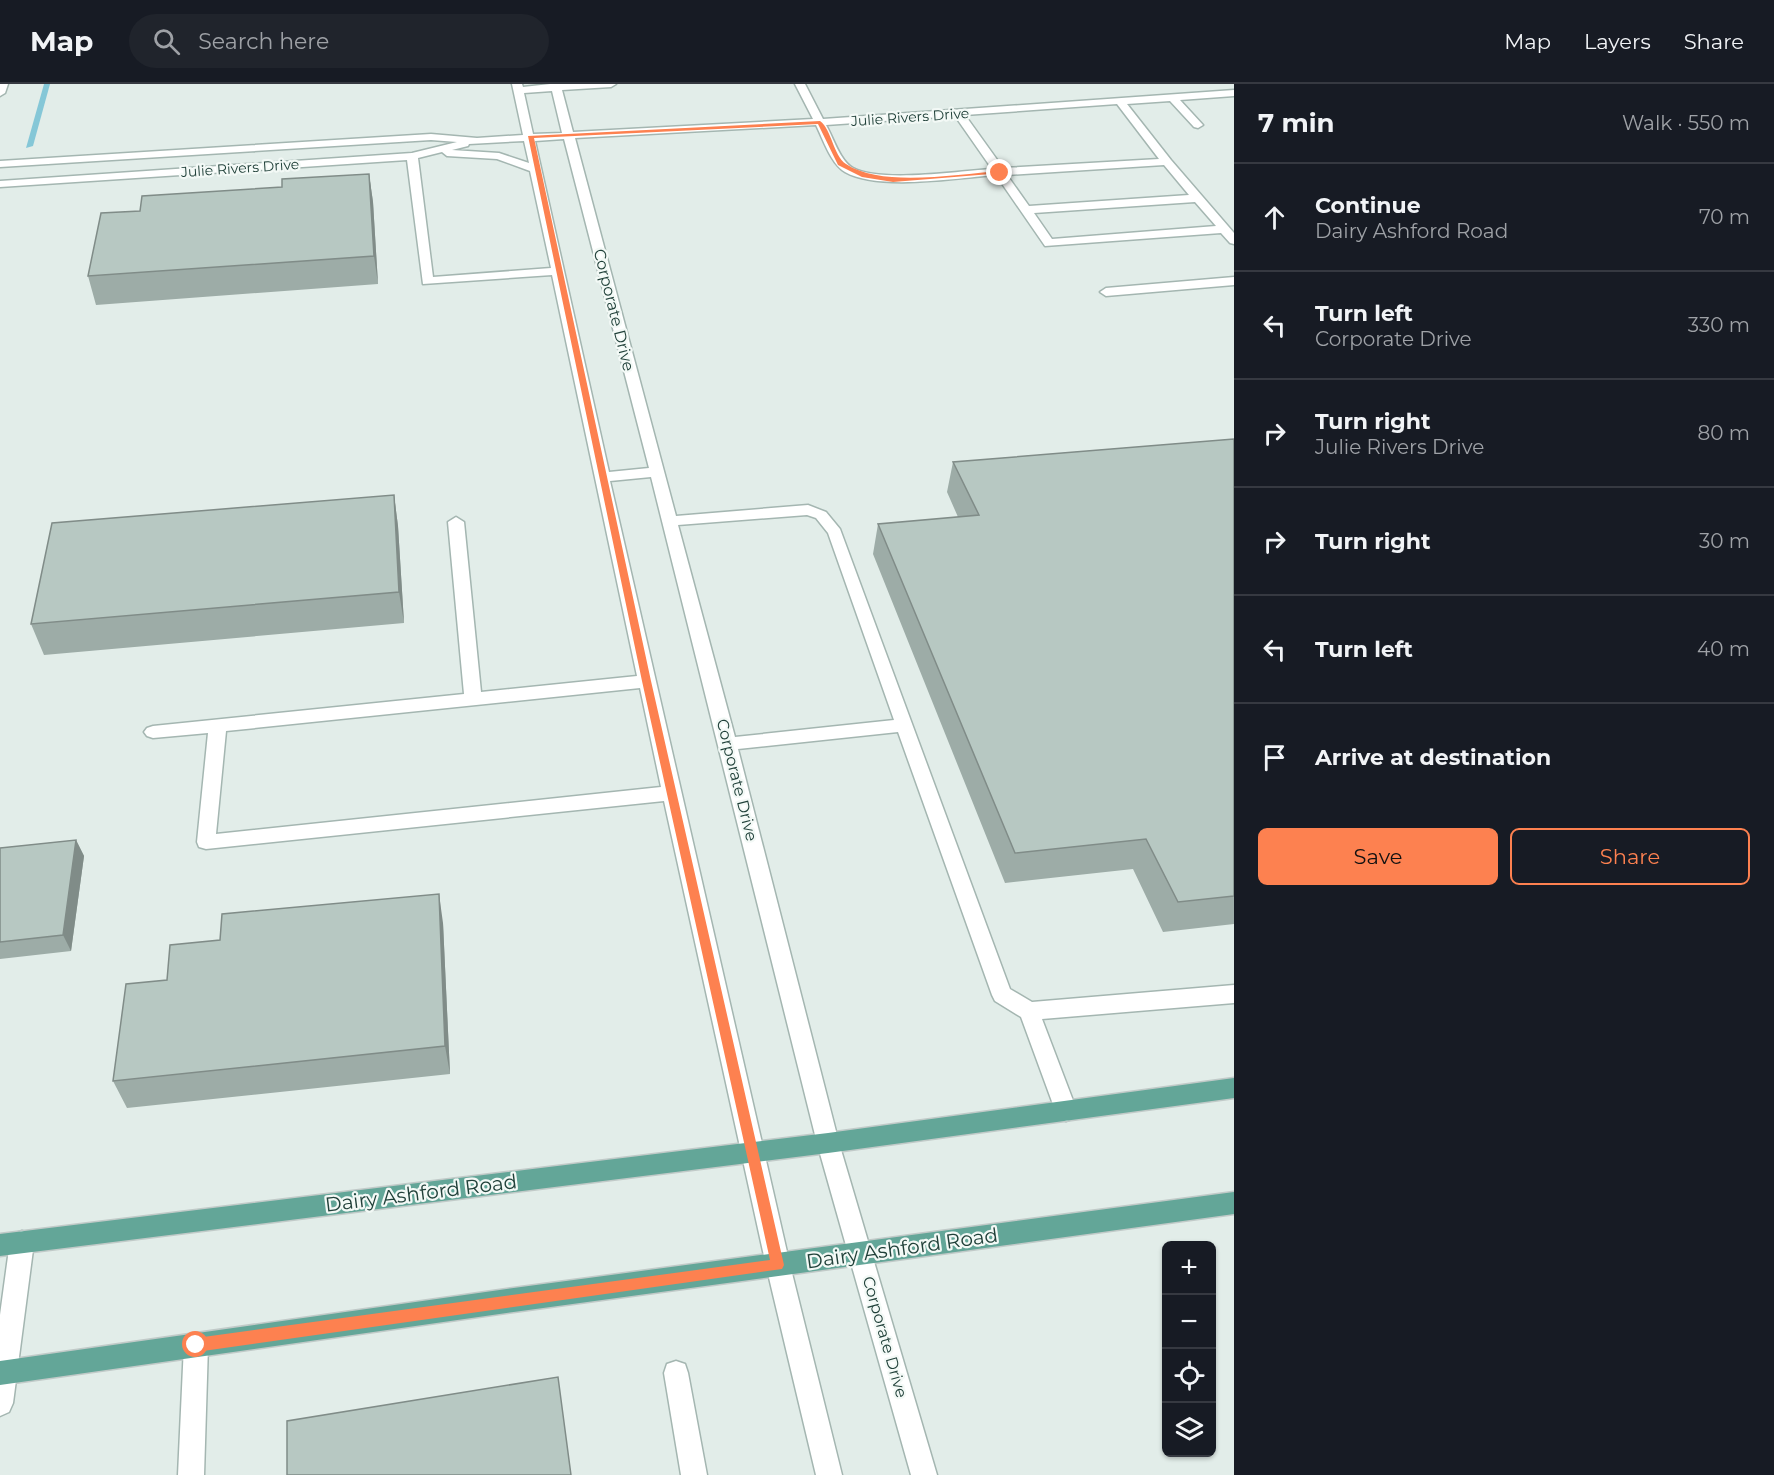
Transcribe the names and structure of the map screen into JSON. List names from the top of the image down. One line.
{"streets":{"main road":["Dairy Ashford Road"],"street":["Julie Rivers Drive","Corporate Drive"]},"crossings":[["Julie Rivers Drive","Corporate Drive"],["Corporate Drive","Dairy Ashford Road"]],"page":{"header":"Map","search":"Search here","nav":["Map","Layers","Share"],"heading":["7 min","Walk · 550 m"],"list":[["Continue","Dairy Ashford Road","70 m"],["Turn left","Corporate Drive","330 m"],["Turn right","Julie Rivers Drive","80 m"],["Turn right","30 m"],["Turn left","40 m"],"Arrive at destination"],"buttons":["Save","Share"],"map_buttons":["+","−"]}}
